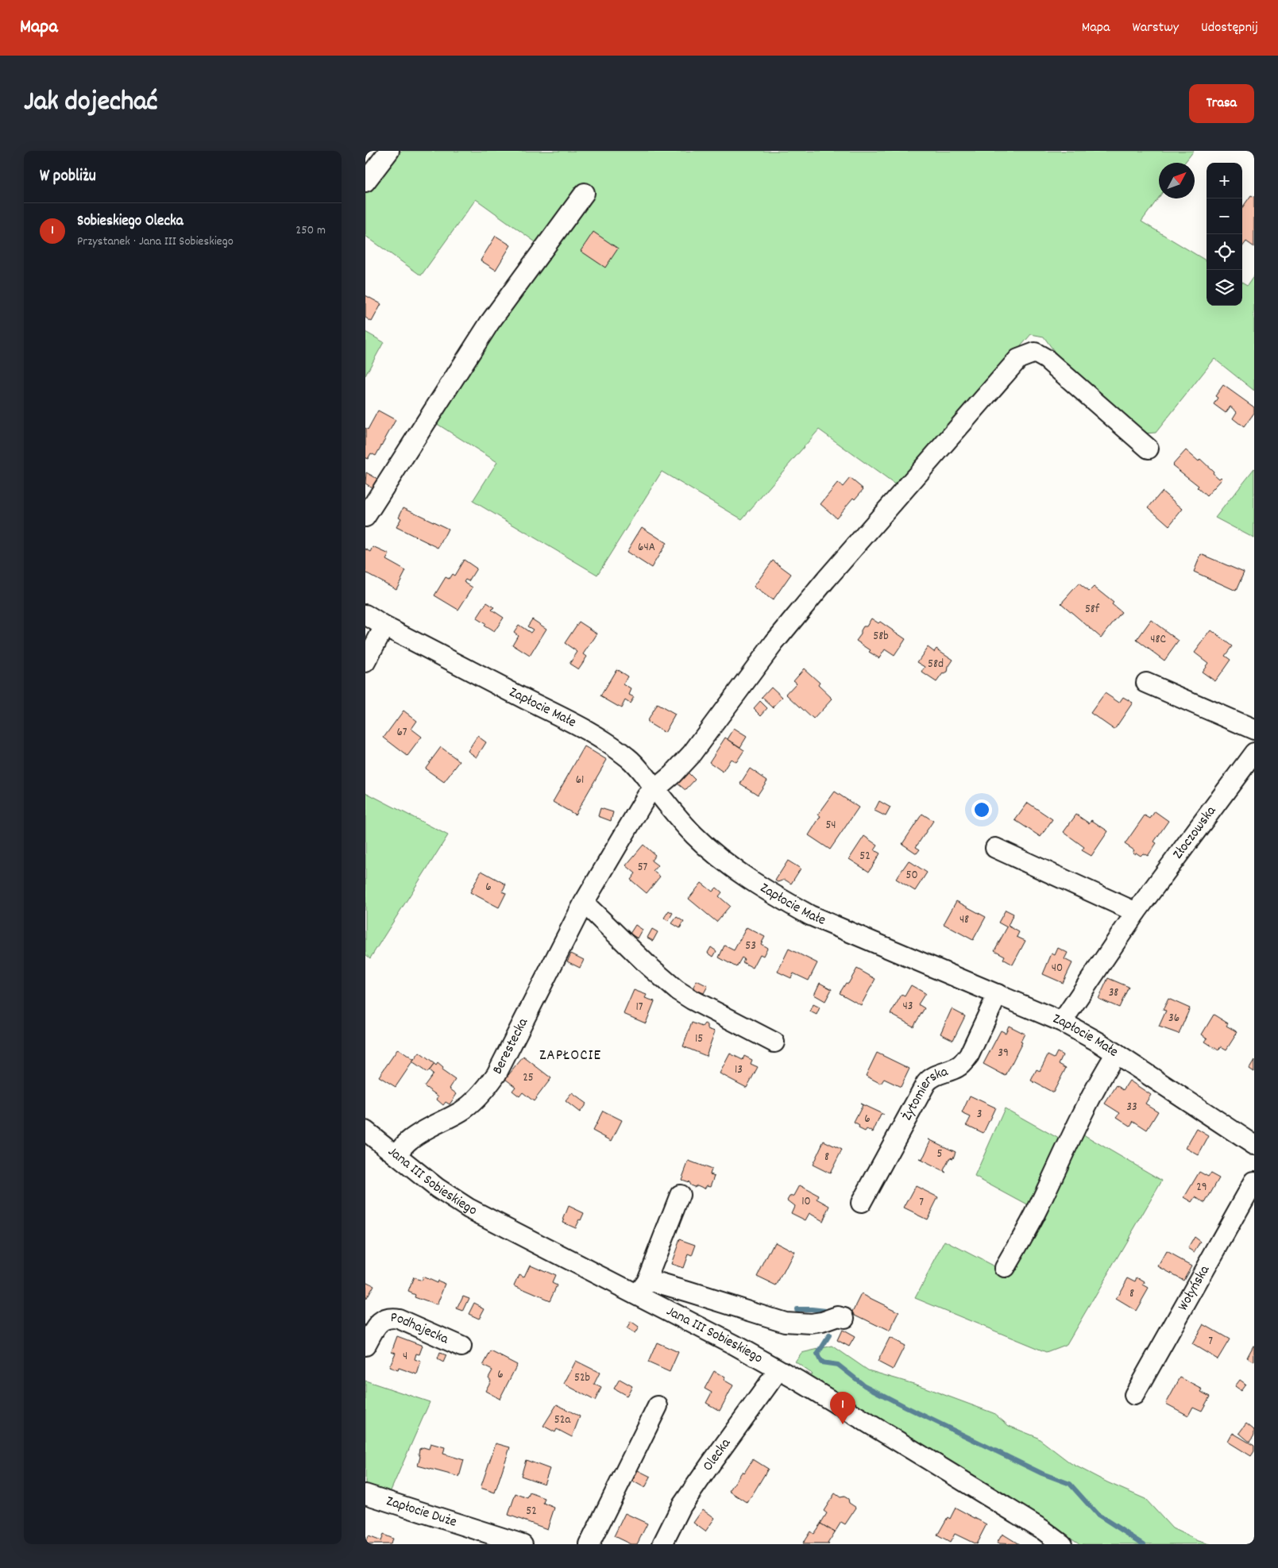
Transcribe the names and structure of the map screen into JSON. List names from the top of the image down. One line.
{"streets":{"street":["Zapłocie Małe","Złoczowska","Berestecka","Żytomierska","Jana III Sobieskiego","Wołyńska","Podhajecka","Olecka","Zapłocie Duże"]},"crossings":[["Zapłocie Małe","Złoczowska"],["Zapłocie Małe","Berestecka"],["Zapłocie Małe","Żytomierska"],["Berestecka","Jana III Sobieskiego"],["Jana III Sobieskiego","Olecka"]],"districts":["ZAPŁOCIE"],"house_numbers":["64A","58f","58b","48C","58d","67","61","54","52","57","50","6","48","53","40","38","43","17","36","15","39","13","25","33","3","6","5","8","29","10","7","8","7","4","6","52b","52a","52"],"north":"top right","page":{"header":"Mapa","nav":["Mapa","Warstwy","Udostępnij"],"title":"Jak dojechać","buttons":"Trasa","heading":"W pobliżu","map_buttons":["+","−"],"list":[{"mark":"1","name":"Sobieskiego Olecka","note":"Przystanek · Jana III Sobieskiego","value":"250 m"}],"pins":"1"}}
